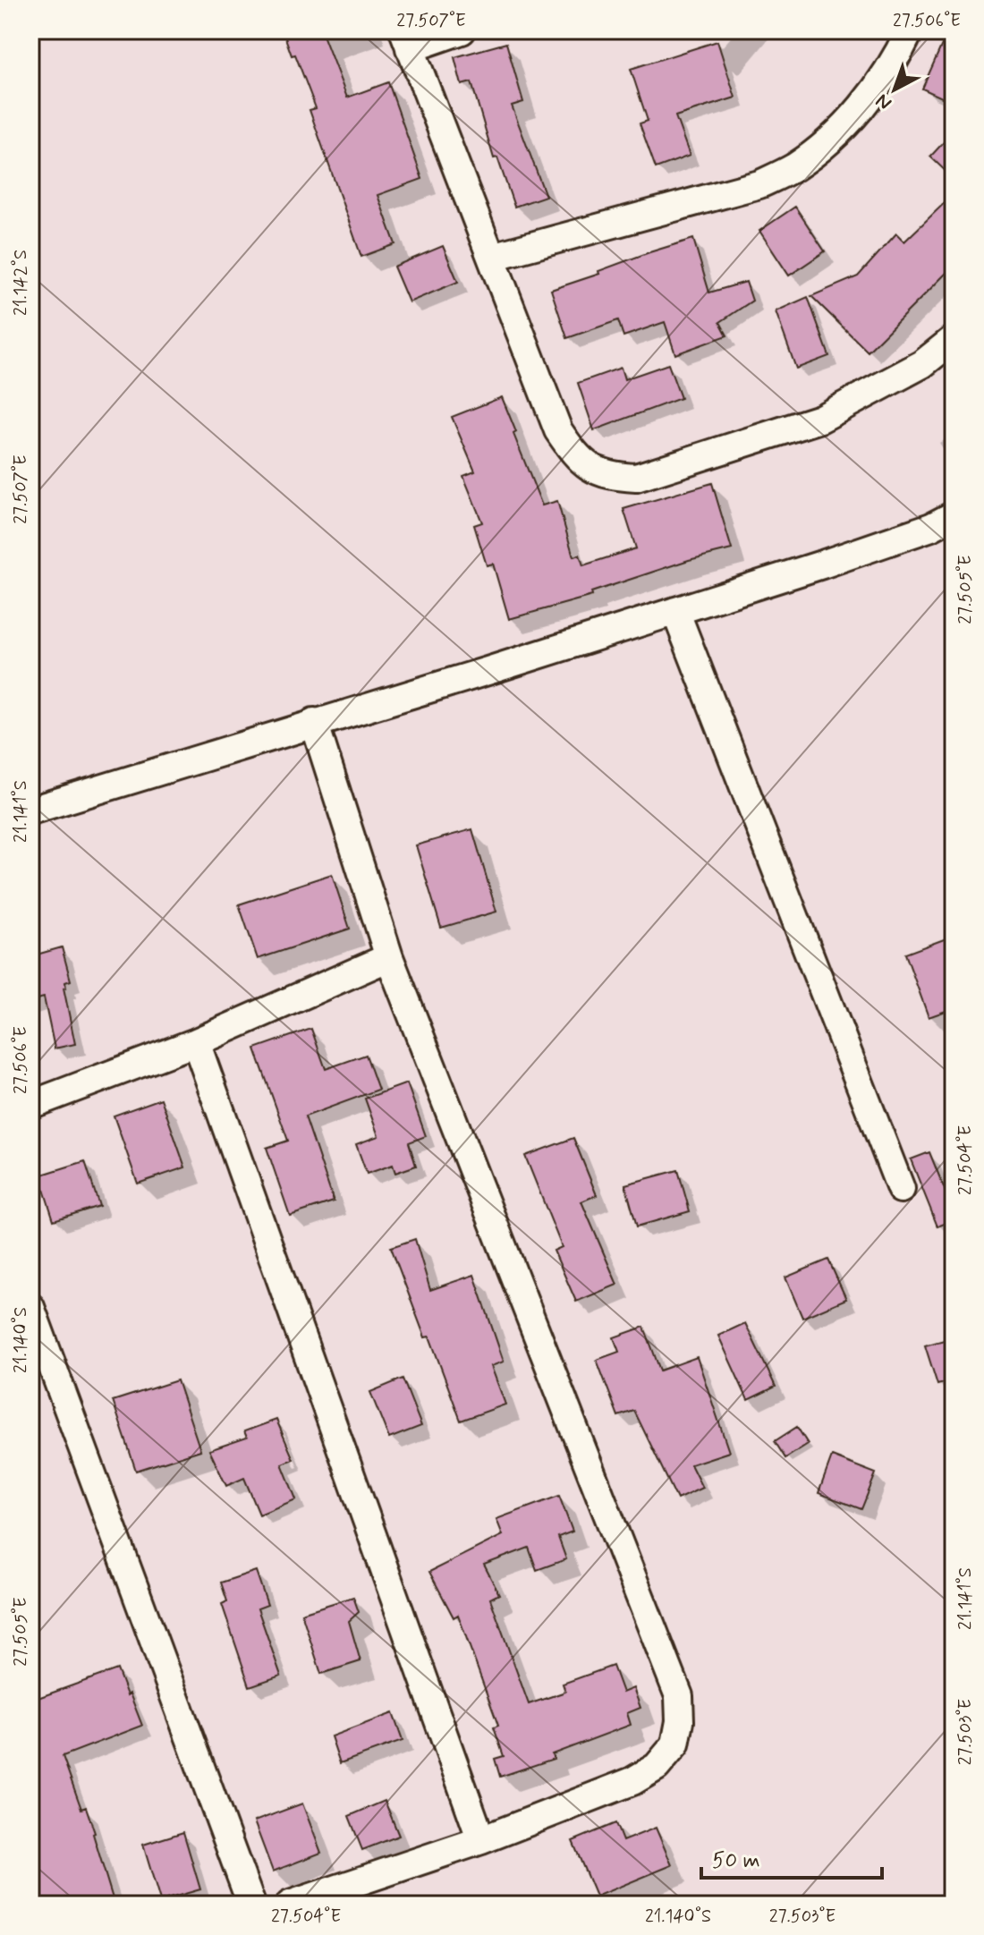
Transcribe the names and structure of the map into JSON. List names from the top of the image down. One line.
{"scale_bar":"50 m","north":"bottom left","coordinates":["27.507°E","27.506°E","21.142°S","27.505°E","21.141°S","27.504°E","21.140°S","27.503°E"]}
